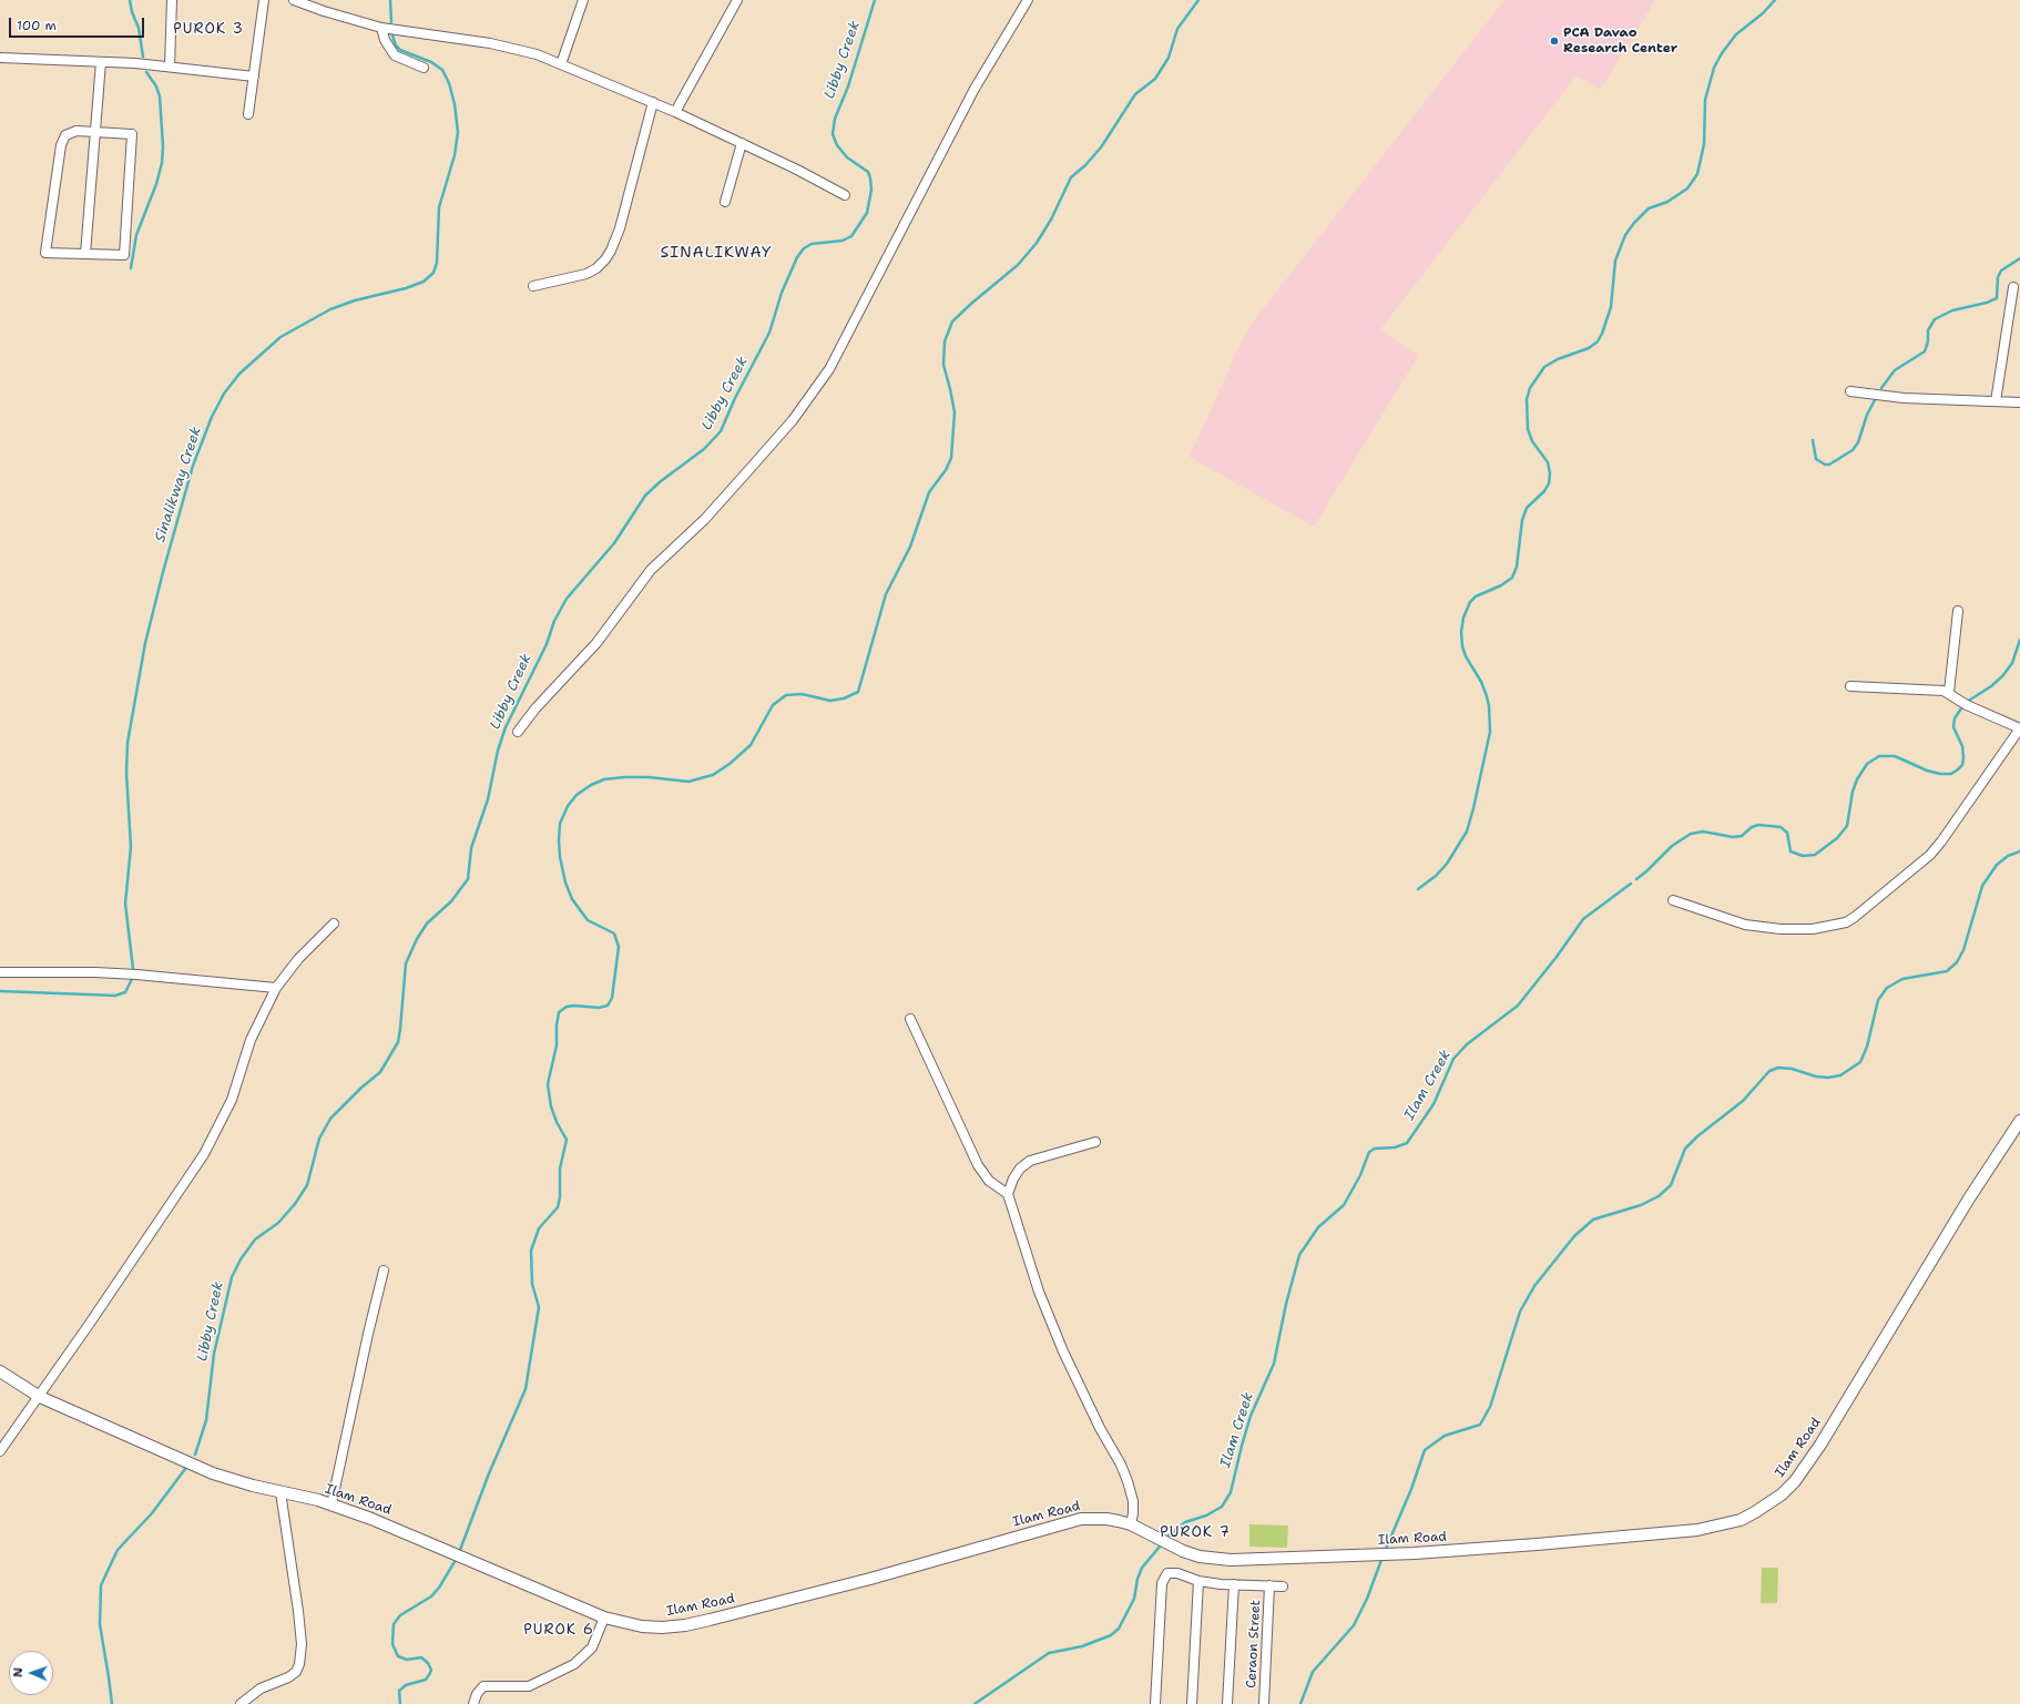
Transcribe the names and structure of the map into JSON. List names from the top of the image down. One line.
{"streets":{"street":["Ilam Road","Ceraon Street"]},"districts":["PUROK 3","SINALIKWAY","PUROK 7","PUROK 6"],"water":["Libby Creek","Sinalikway Creek","Ilam Creek"],"places":["PCA Davao Research Center"],"scale_bar":"100 m","north":"left"}
